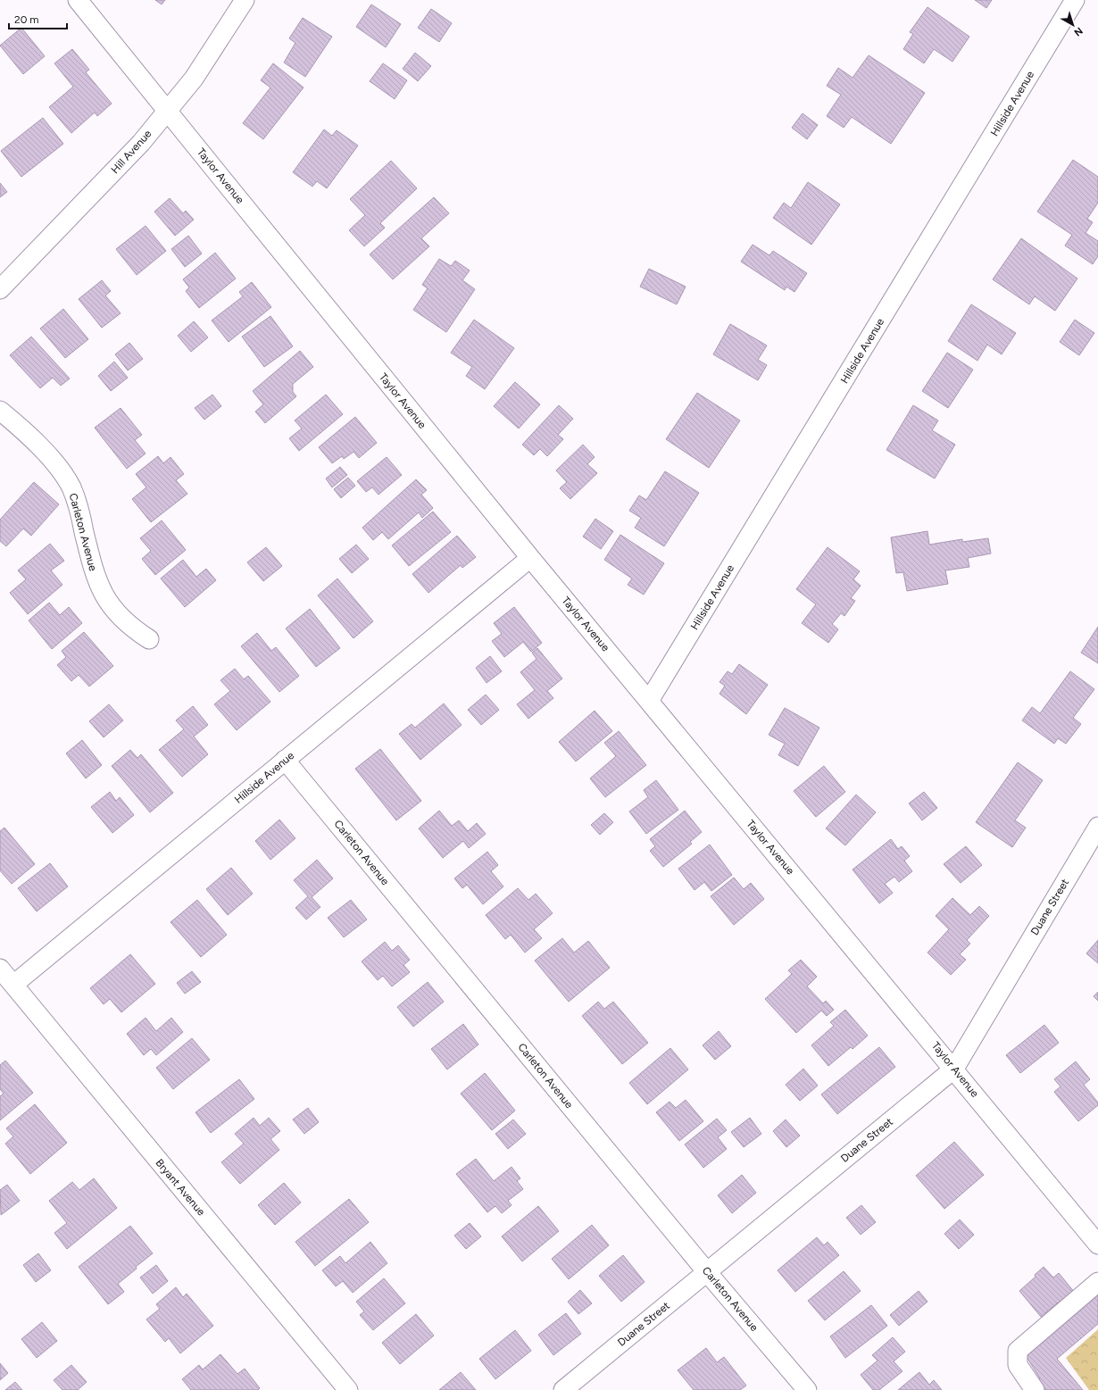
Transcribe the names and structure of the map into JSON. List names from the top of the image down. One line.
{"streets":{"street":["Hillside Avenue","Hill Avenue","Taylor Avenue","Carleton Avenue","Duane Street","Bryant Avenue"]},"crossings":[["Hillside Avenue","Taylor Avenue"],["Hillside Avenue","Carleton Avenue"],["Hillside Avenue","Bryant Avenue"],["Hill Avenue","Taylor Avenue"],["Taylor Avenue","Duane Street"],["Carleton Avenue","Duane Street"]],"scale_bar":"20 m","north":"bottom right"}
